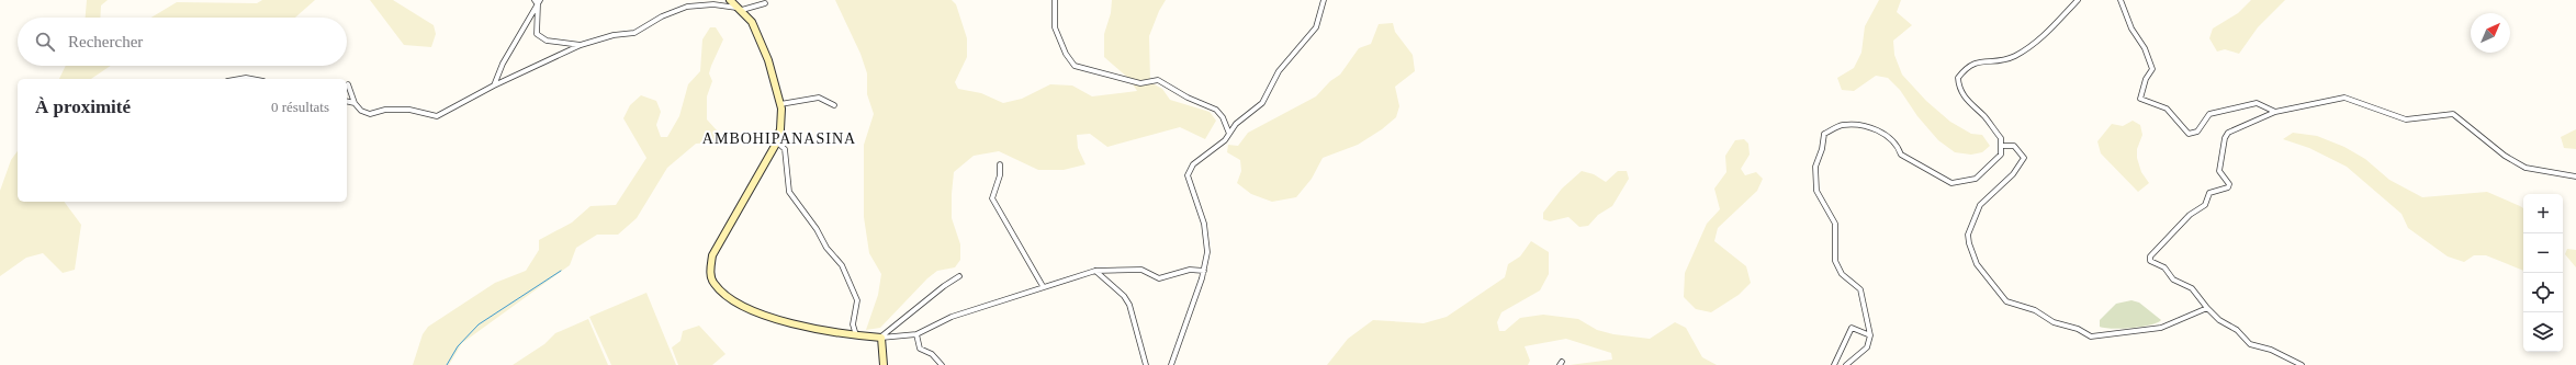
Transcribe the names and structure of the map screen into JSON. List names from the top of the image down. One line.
{"districts":["AMBOHIPANASINA"],"north":"top right","page":{"search":"Rechercher","heading":["À proximité","0 résultats"],"map_buttons":["+","−"]}}
